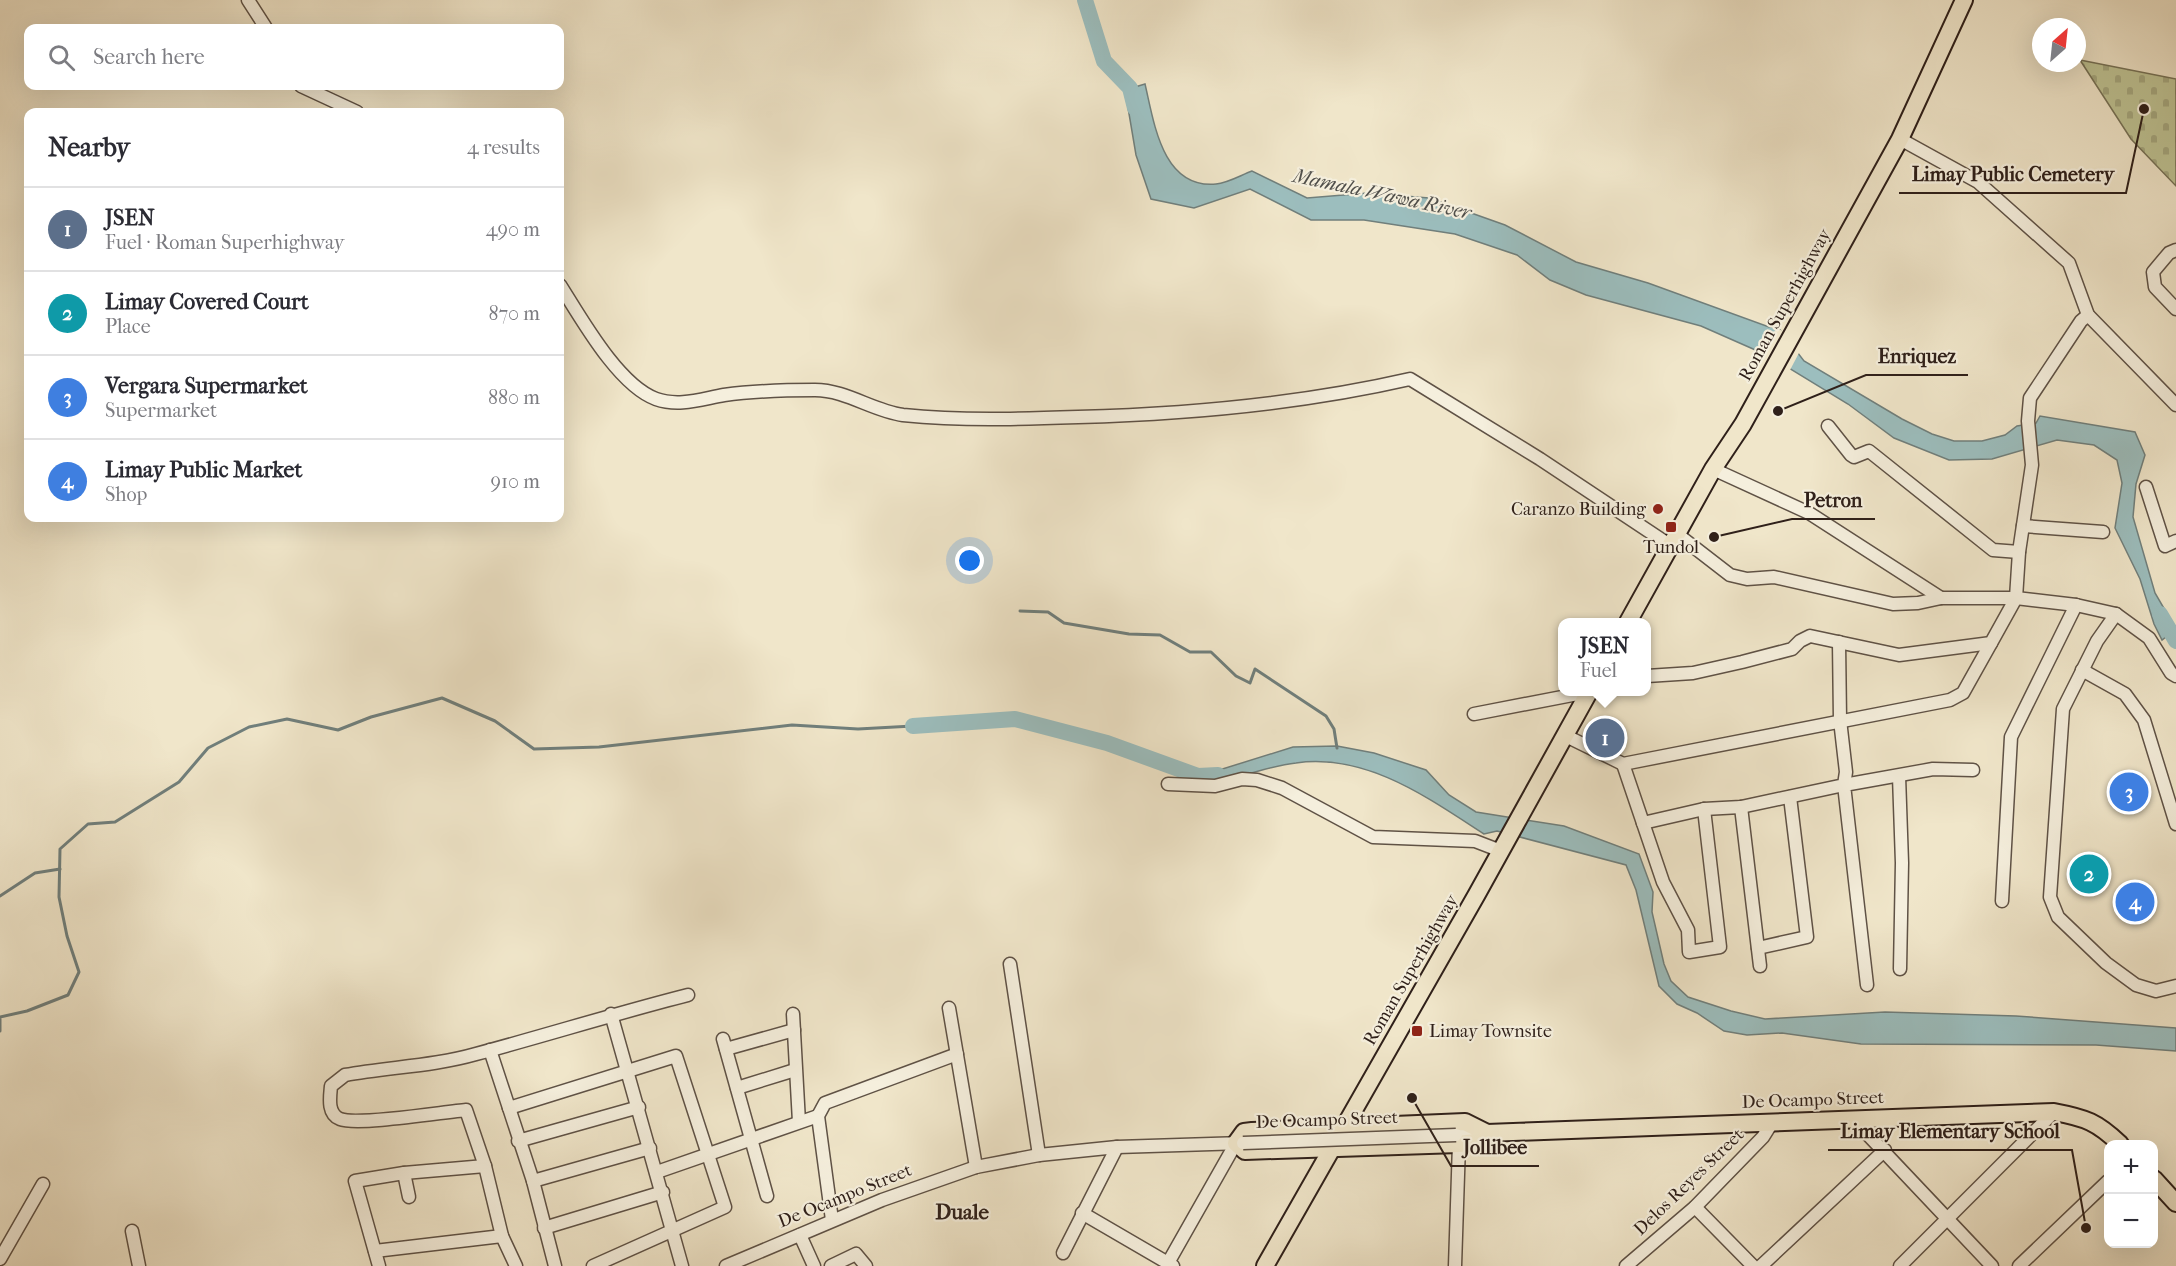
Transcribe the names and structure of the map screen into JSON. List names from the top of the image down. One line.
{"streets":{"main road":["Roman Superhighway","De Ocampo Street"],"street":["Delos Reyes Street"]},"crossings":[["De Ocampo Street","Delos Reyes Street"]],"districts":["Duale"],"water":["Mamala Wawa River"],"places":{"other":["Limay Public Cemetery","Enriquez","Caranzo Building","Petron","Jollibee","Limay Elementary School"],"transit":["Tundol","Limay Townsite"]},"north":"top right","page":{"search":"Search here","heading":["Nearby","4 results"],"list":[{"mark":"1","name":"JSEN","note":"Fuel · Roman Superhighway","value":"490 m"},{"mark":"2","name":"Limay Covered Court","note":"Place","value":"870 m"},{"mark":"3","name":"Vergara Supermarket","note":"Supermarket","value":"880 m"},{"mark":"4","name":"Limay Public Market","note":"Shop","value":"910 m"}],"popup":["JSEN","Fuel"],"pins":["1","3","2","4"],"map_buttons":["+","−"]}}
